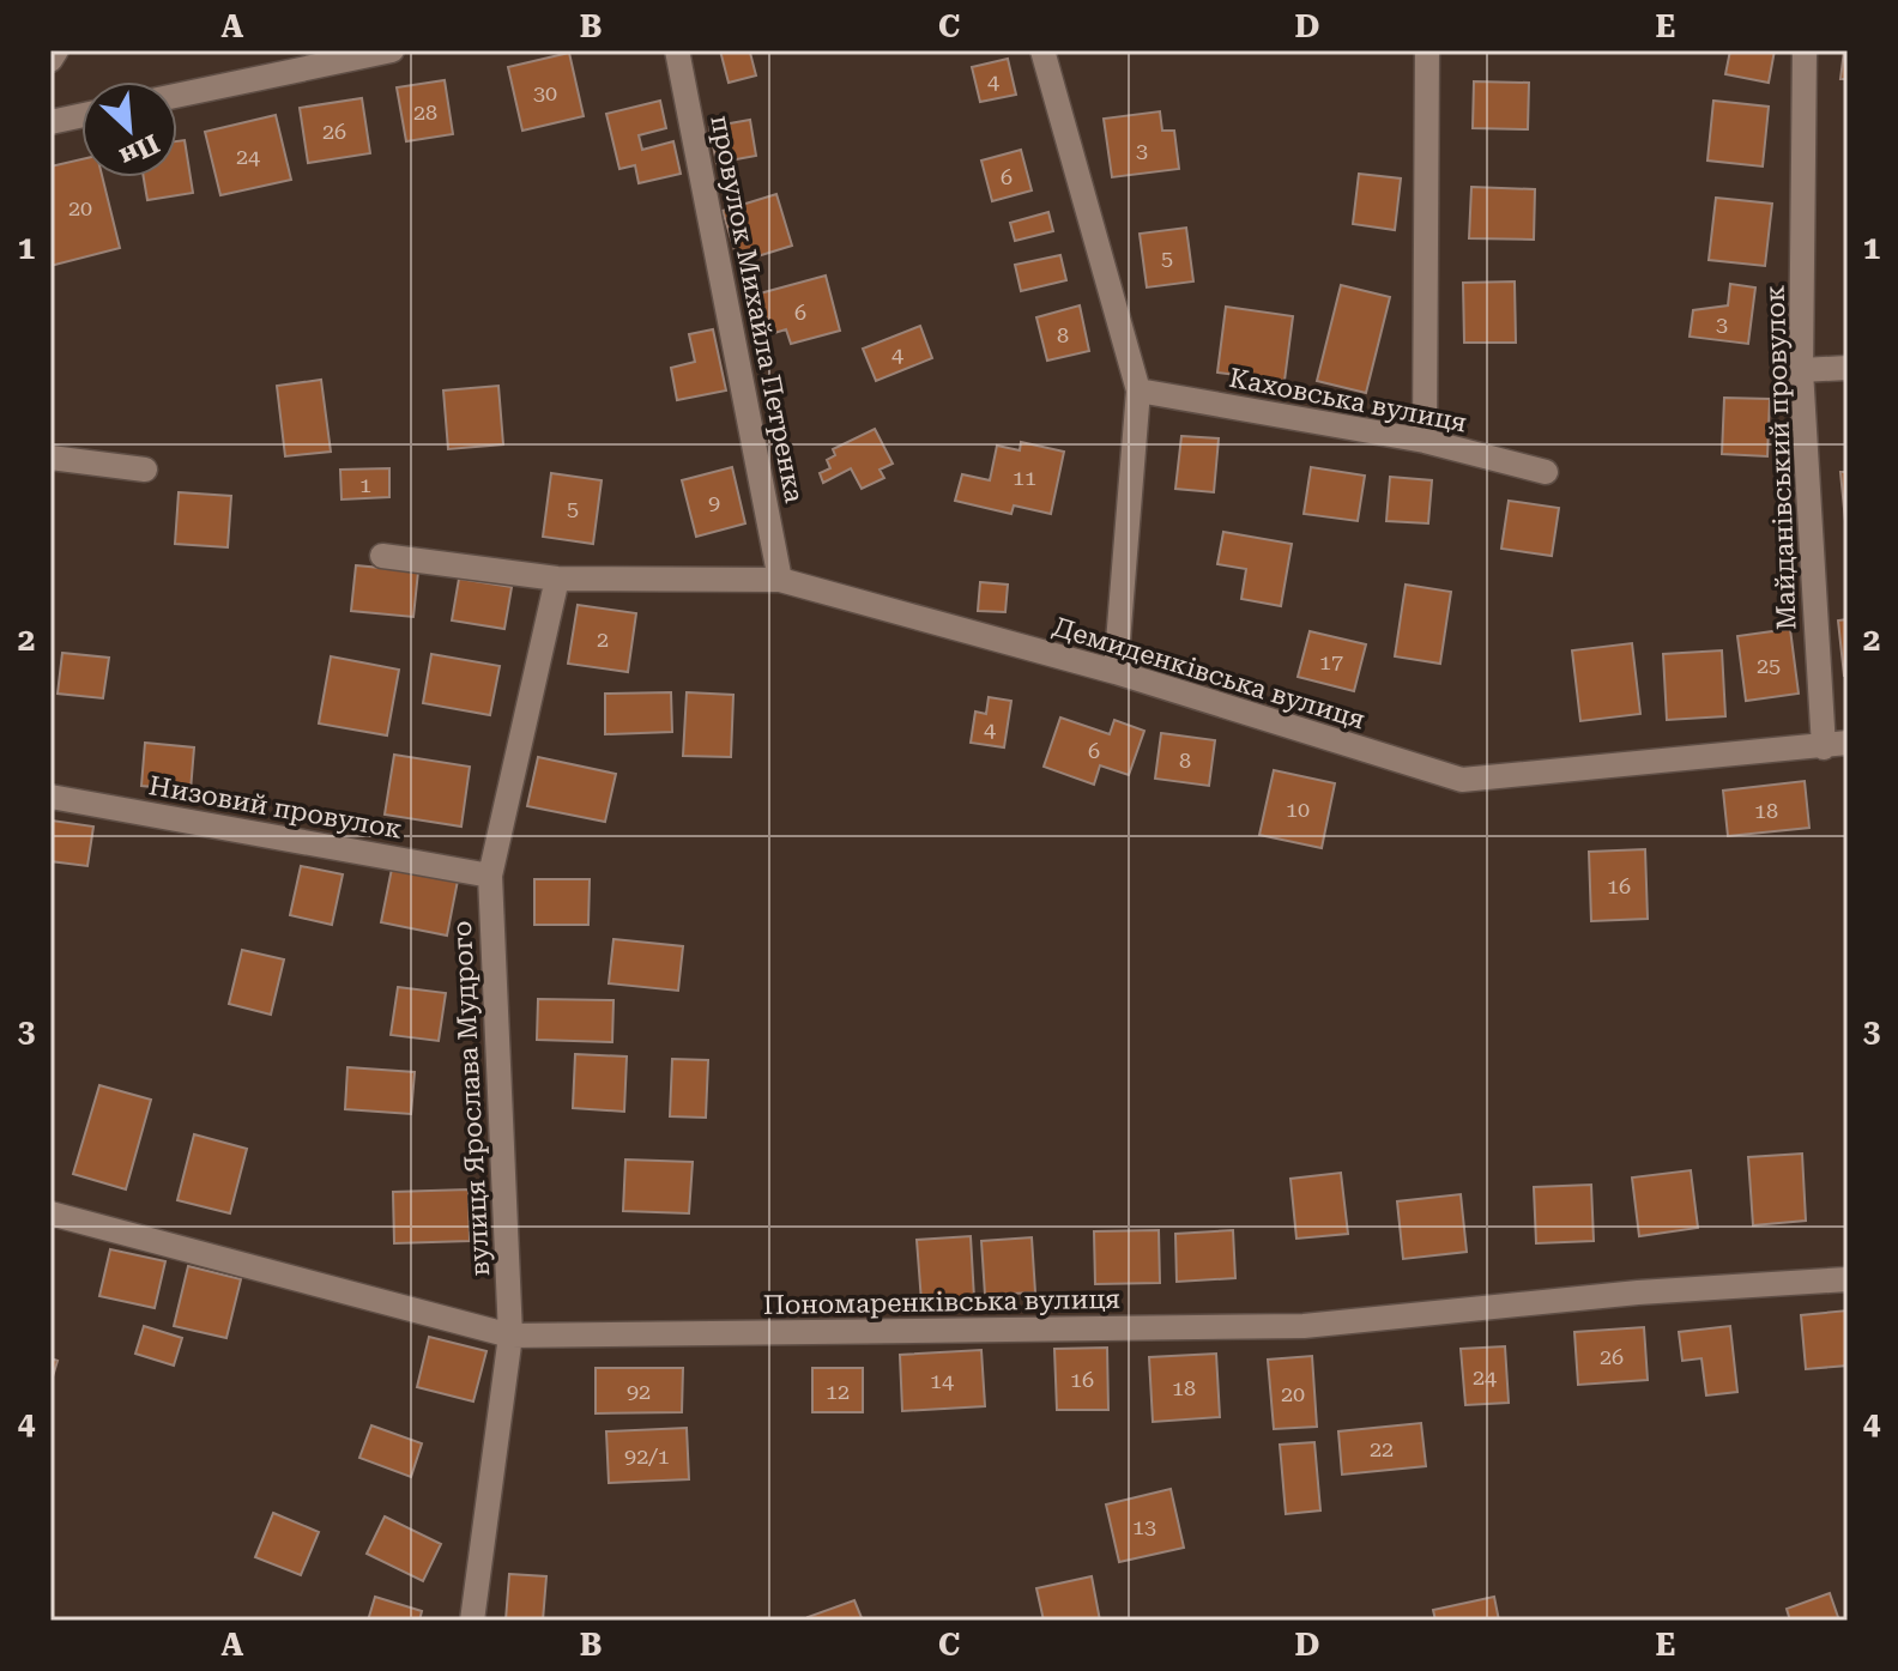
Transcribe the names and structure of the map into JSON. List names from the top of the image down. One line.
{"streets":{"street":["провулок Михайла Петренка","Каховська вулиця","Майданівський провулок","Демиденківська вулиця","Низовий провулок","вулиця Ярослава Мудрого","Пономаренківська вулиця"]},"crossings":[["провулок Михайла Петренка","Демиденківська вулиця"],["Майданівський провулок","Демиденківська вулиця"],["Демиденківська вулиця","вулиця Ярослава Мудрого"],["Низовий провулок","вулиця Ярослава Мудрого"],["вулиця Ярослава Мудрого","Пономаренківська вулиця"]],"house_numbers":["4","30","28","26","3","24","6","20","5","6","3","8","4","11","1","9","5","2","17","25","4","6","8","10","18","16","26","24","16","14","18","92","12","20","22","92/1","13"],"north":"bottom right","grid":{"columns":["A","B","C","D","E"],"rows":["1","2","3","4"]}}
